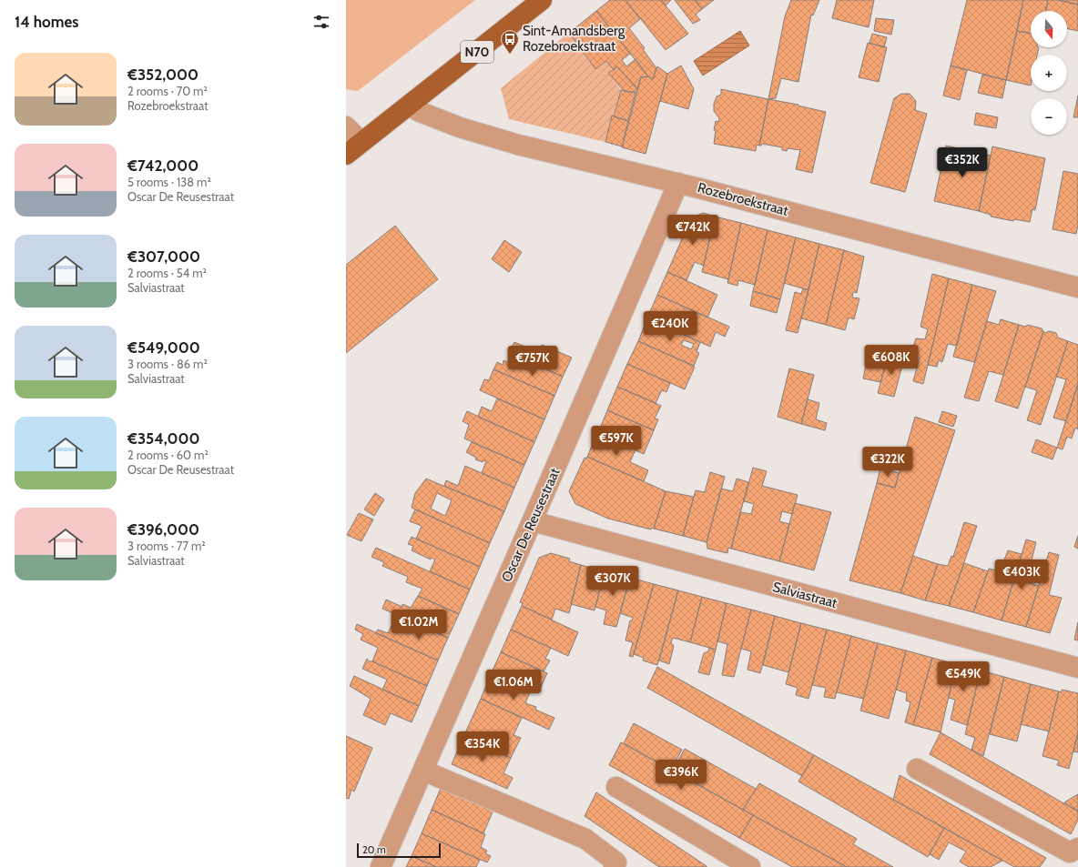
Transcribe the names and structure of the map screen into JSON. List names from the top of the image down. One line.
{"streets":{"main road":["N70"],"street":["Rozebroekstraat","Oscar De Reusestraat","Salviastraat"]},"crossings":[["N70","Rozebroekstraat"],["Rozebroekstraat","Oscar De Reusestraat"],["Oscar De Reusestraat","Salviastraat"]],"places":{"bus stop":["Sint-Amandsberg Rozebroekstraat"]},"scale_bar":"20 m","north":"bottom","page":{"heading":"14 homes","map_buttons":["+","−"],"list":[{"name":"€352,000","note":"2 rooms · 70 m² · Rozebroekstraat"},{"name":"€742,000","note":"5 rooms · 138 m² · Oscar De Reusestraat"},{"name":"€307,000","note":"2 rooms · 54 m² · Salviastraat"},{"name":"€549,000","note":"3 rooms · 86 m² · Salviastraat"},{"name":"€354,000","note":"2 rooms · 60 m² · Oscar De Reusestraat"},{"name":"€396,000","note":"3 rooms · 77 m² · Salviastraat"}],"price":["€352K","€742K","€240K","€608K","€757K","€597K","€322K","€403K","€307K","€1.02M","€549K","€1.06M","€354K","€396K"],"scale":"20 m"}}
